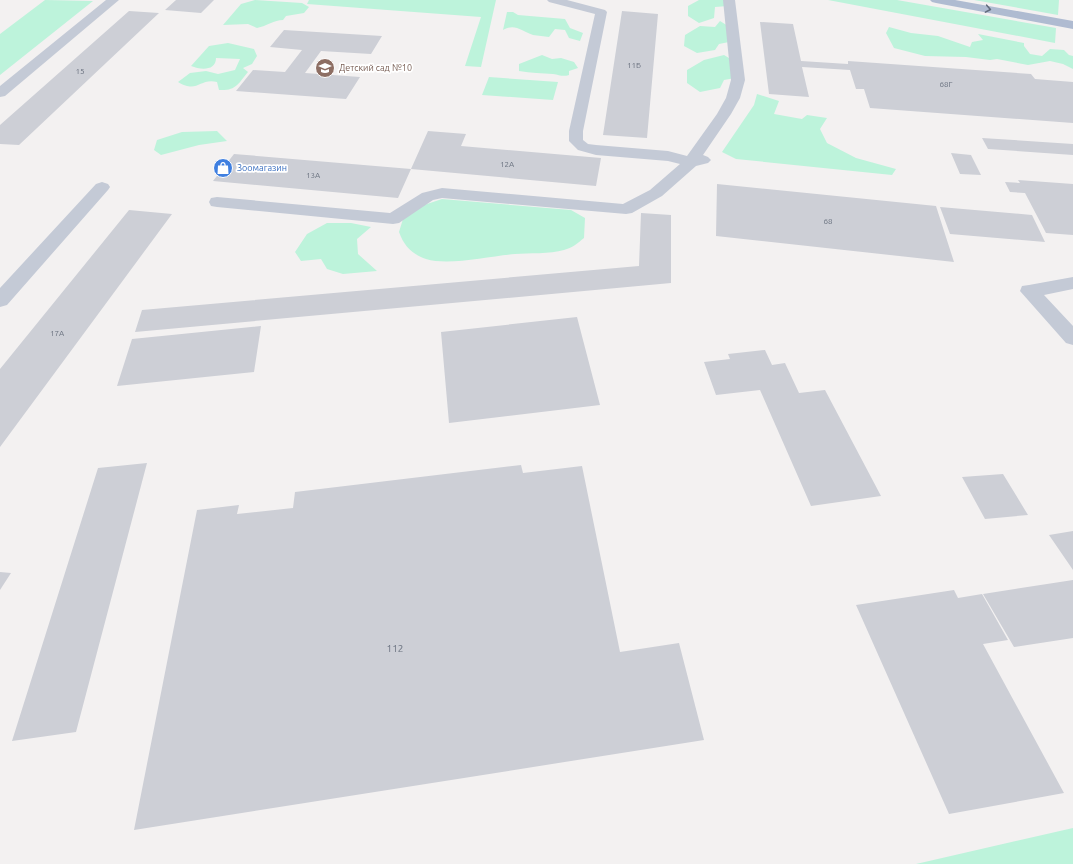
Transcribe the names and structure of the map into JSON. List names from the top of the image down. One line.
{"places":{"school or university":["Детский сад №10"],"shop":["Зоомагазин"]},"house_numbers":["11Б","15","68Г","12А","13А","68","17А","112"]}
